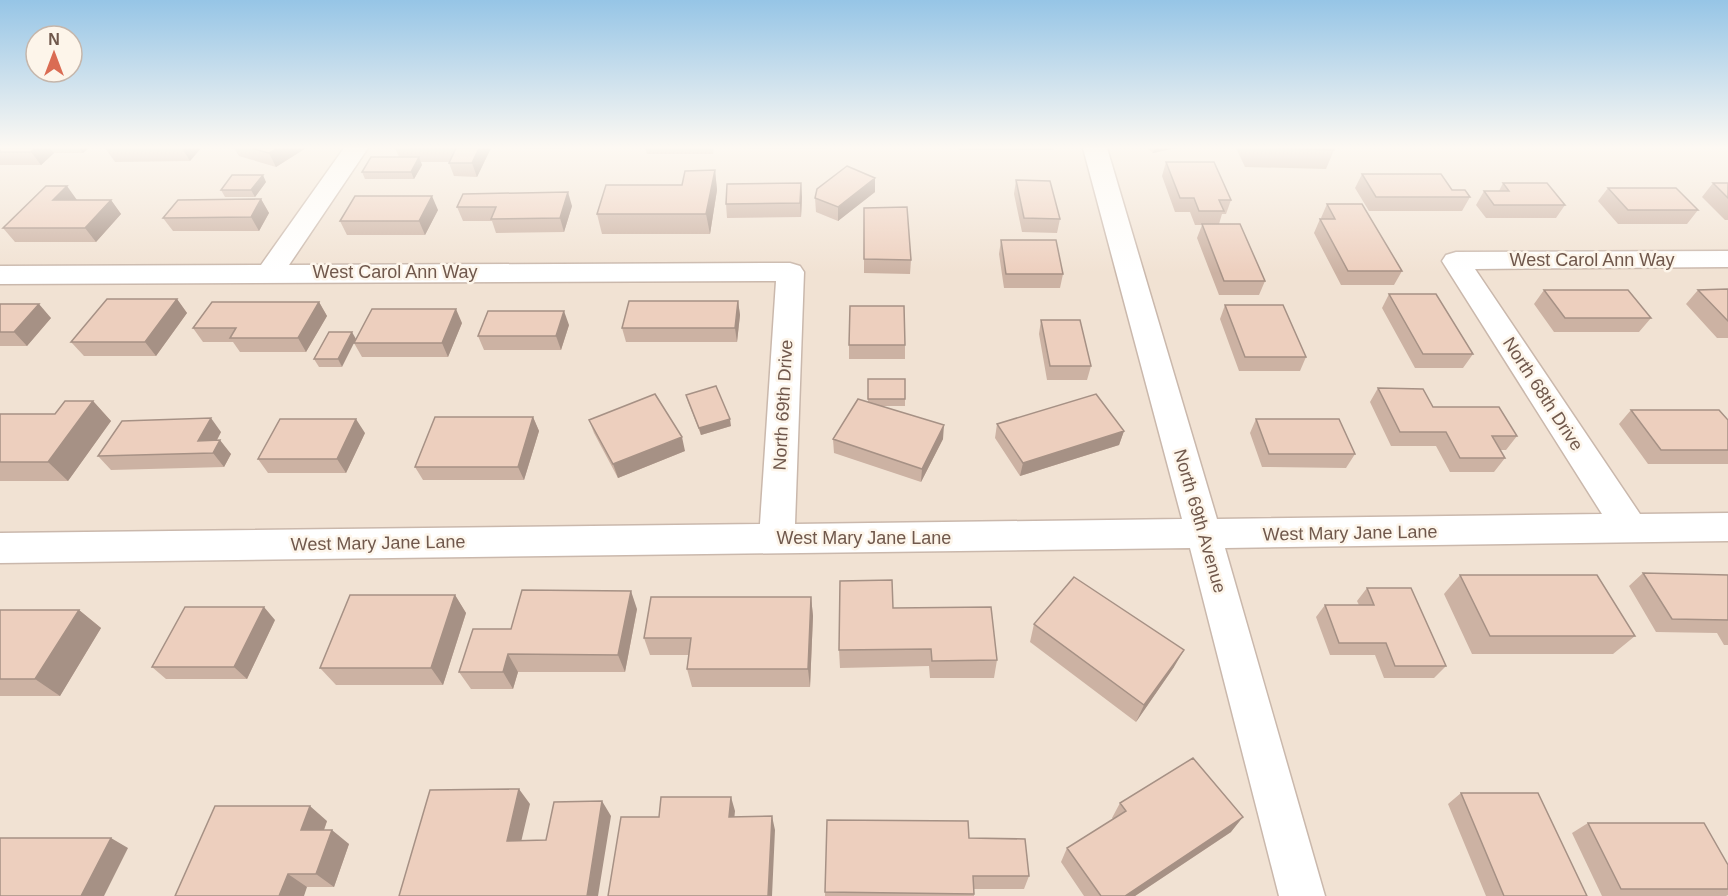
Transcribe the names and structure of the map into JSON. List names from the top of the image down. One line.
{"streets":{"street":["West Carol Ann Way","North 68th Drive","North 69th Drive","North 69th Avenue","West Mary Jane Lane"]},"crossings":[["West Carol Ann Way","North 68th Drive"],["West Carol Ann Way","North 69th Drive"],["North 68th Drive","West Mary Jane Lane"],["North 69th Drive","West Mary Jane Lane"],["North 69th Avenue","West Mary Jane Lane"]],"north":"top"}
